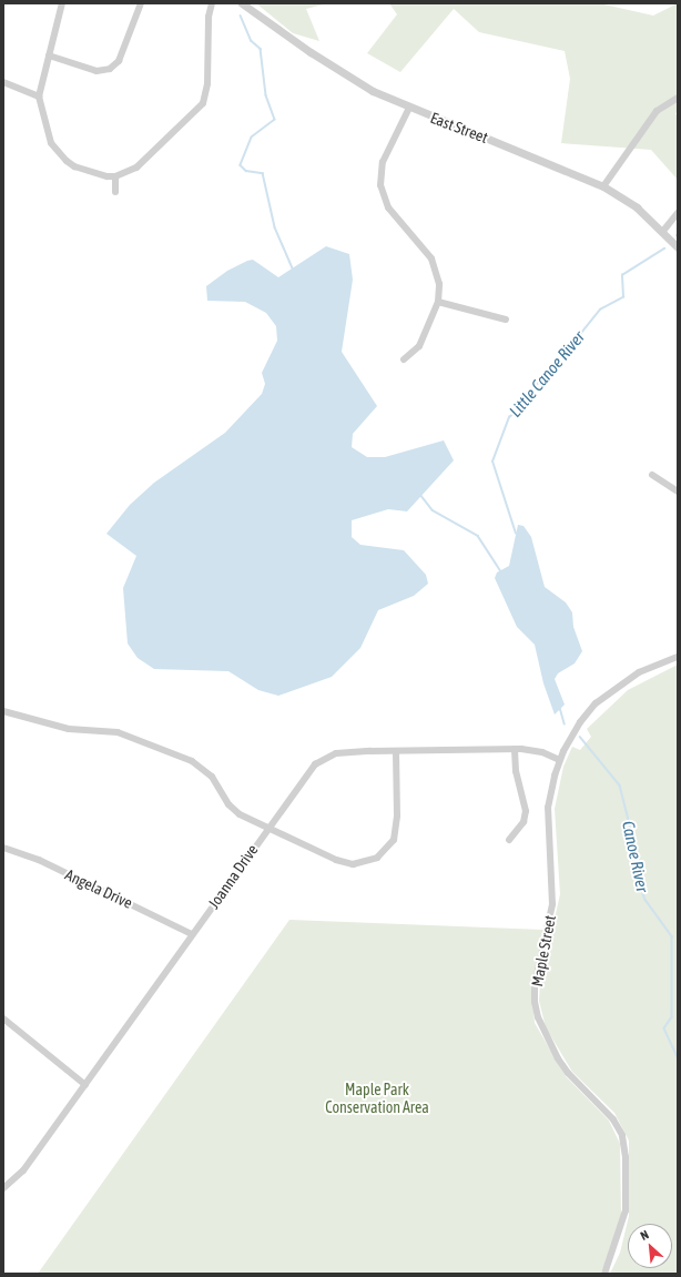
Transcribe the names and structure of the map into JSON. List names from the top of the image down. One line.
{"streets":{"street":["East Street","Joanna Drive","Angela Drive","Maple Street"]},"crossings":[["Joanna Drive","Angela Drive"],["Joanna Drive","Maple Street"]],"water":["Little Canoe River","Canoe River"],"parks":["Maple Park Conservation Area"],"north":"top left"}
